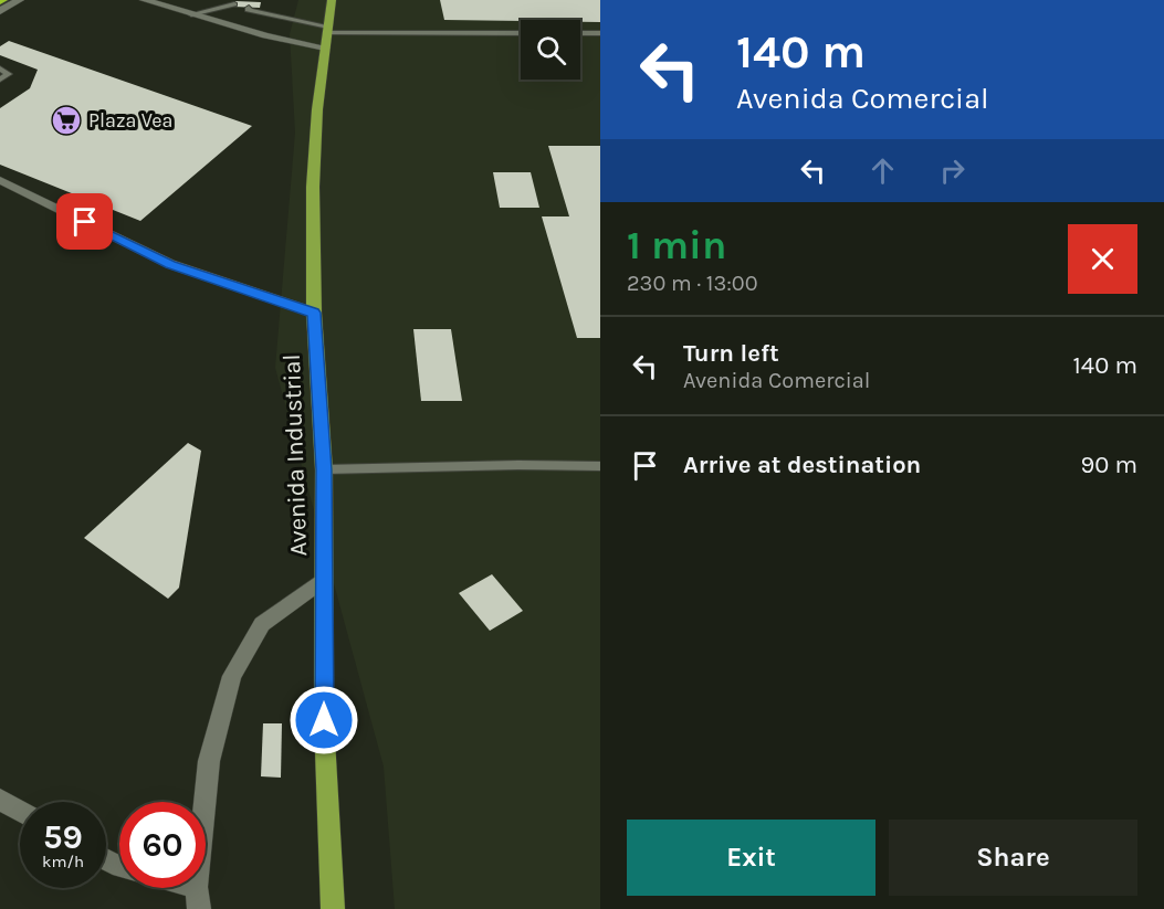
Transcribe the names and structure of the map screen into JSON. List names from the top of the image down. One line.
{"streets":{"main road":["Avenida Industrial"]},"places":{"supermarket":["Plaza Vea"]},"page":{"turn":["140 m","Avenida Comercial"],"heading":["1 min","230 m · 13:00"],"list":[{"name":"Turn left","note":"Avenida Comercial","value":"140 m"},{"name":"Arrive at destination","value":"90 m"}],"speed":"59 km/h","limit":"60","buttons":["Exit","Share"]}}
